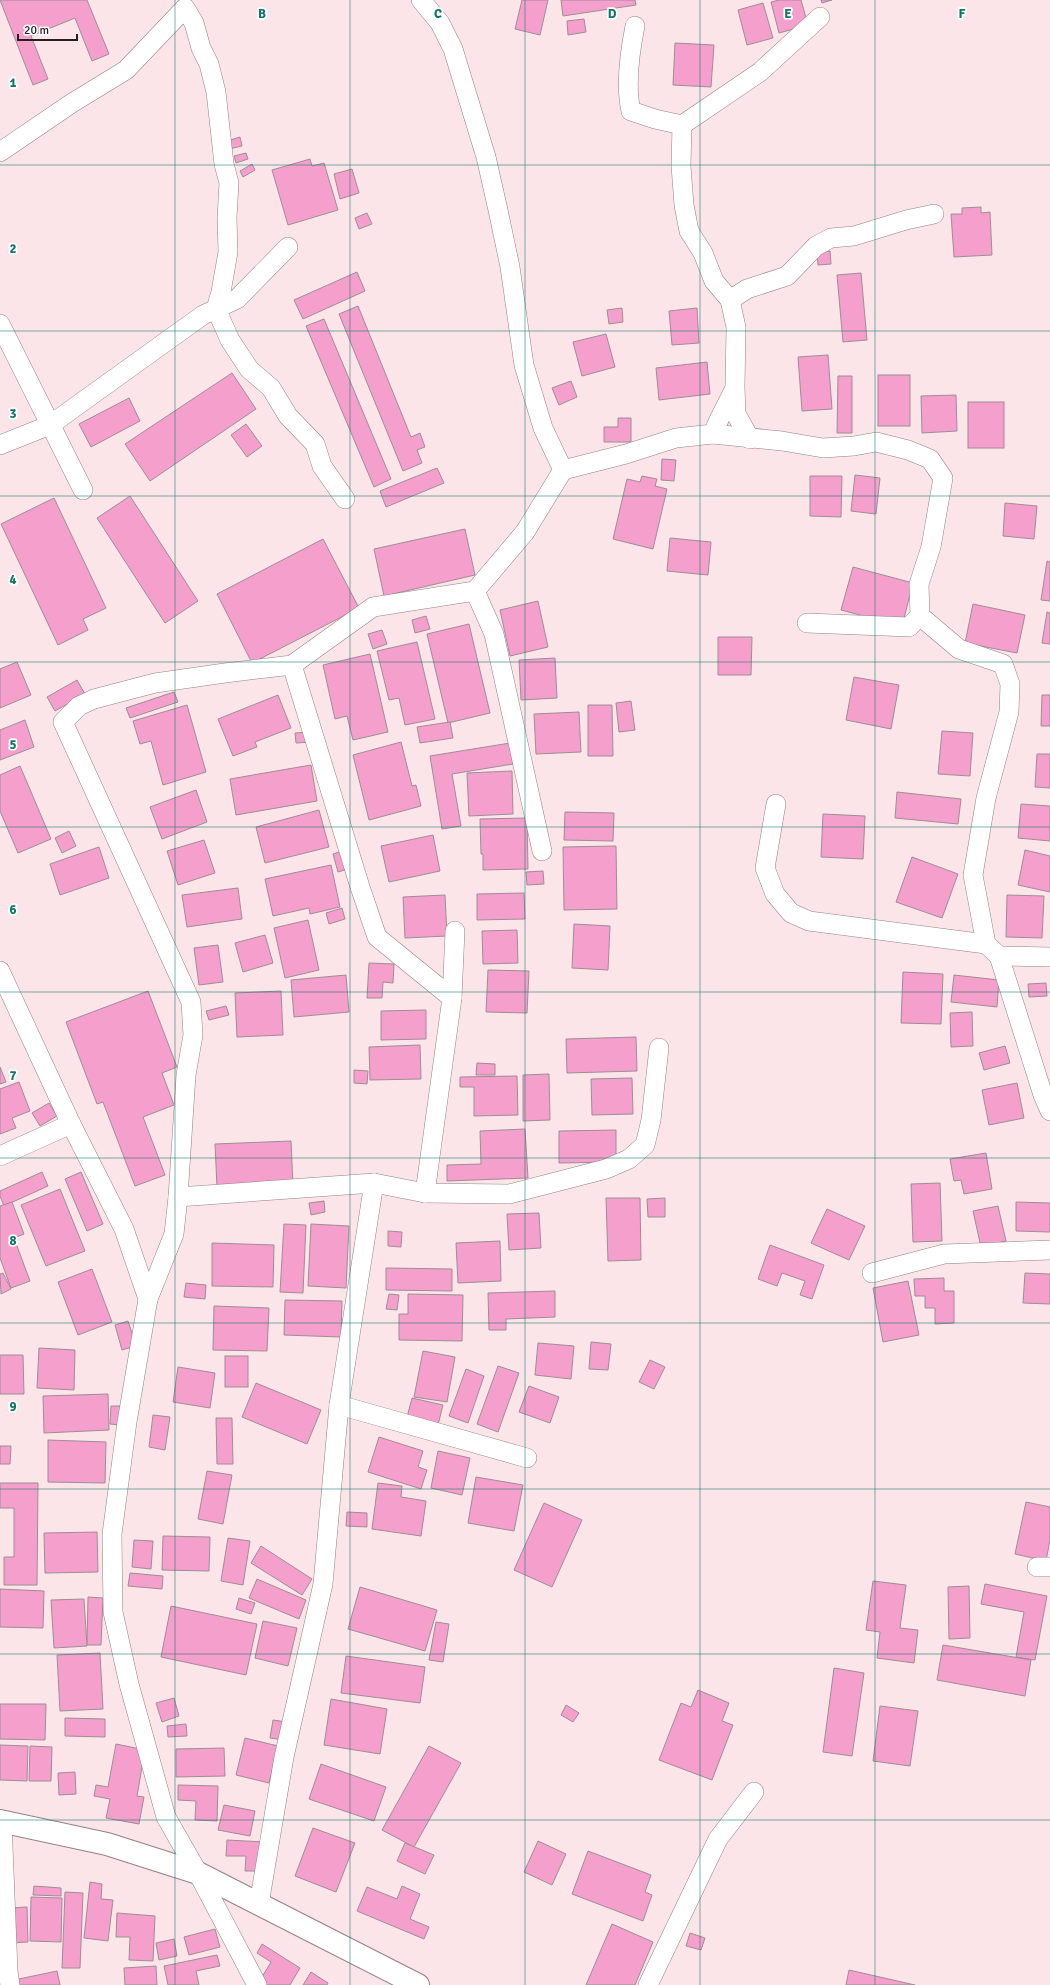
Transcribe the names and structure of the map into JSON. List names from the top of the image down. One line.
{"scale_bar":"20 m","grid":{"columns":["B","C","D","E","F"],"rows":["1","2","3","4","5","6","7","8","9"]}}
